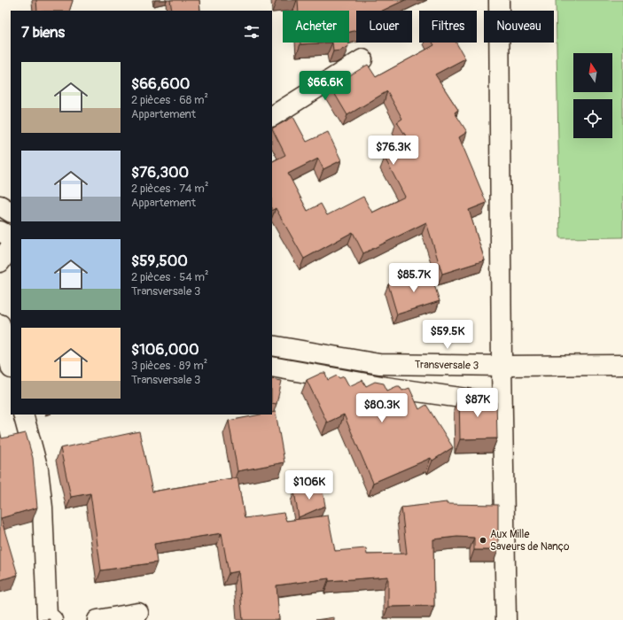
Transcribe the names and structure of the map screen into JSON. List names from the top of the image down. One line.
{"streets":{"street":["Transversale 3"]},"places":["Aux Mille Saveurs de Nanço"],"north":"top","page":{"chip":["Acheter","Louer","Filtres","Nouveau"],"heading":"7 biens","list":[{"name":"$66,600","note":"2 pièces · 68 m² · Appartement"},{"name":"$76,300","note":"2 pièces · 74 m² · Appartement"},{"name":"$59,500","note":"2 pièces · 54 m² · Transversale 3"},{"name":"$106,000","note":"3 pièces · 89 m² · Transversale 3"}],"price":["$66.6K","$76.3K","$85.7K","$59.5K","$87K","$80.3K","$106K"]}}
